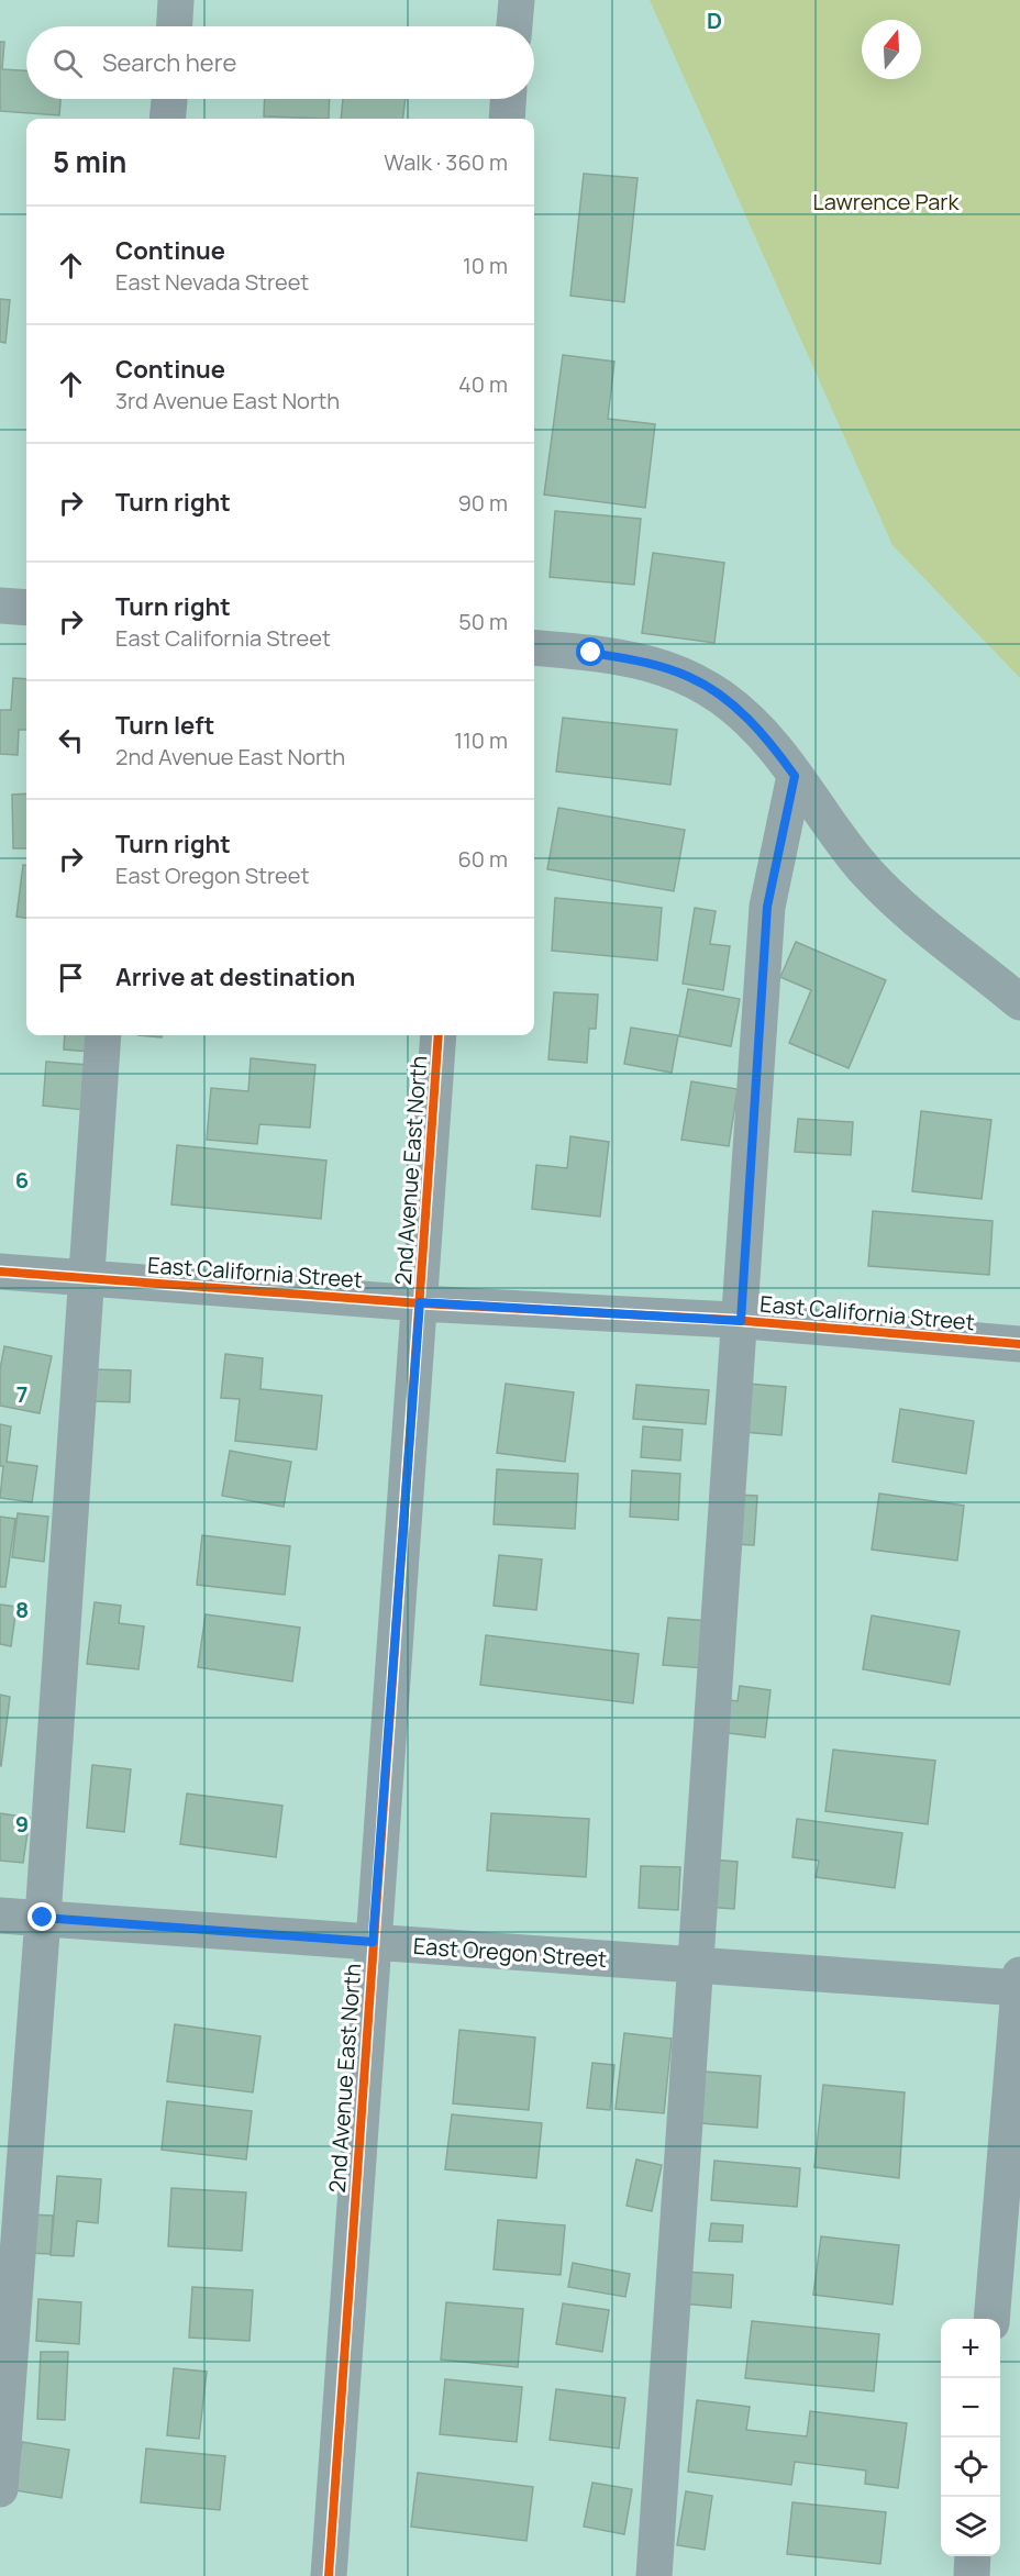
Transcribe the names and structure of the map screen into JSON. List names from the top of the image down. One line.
{"streets":{"street":["2nd Avenue East North","East California Street","East Oregon Street"]},"crossings":[["2nd Avenue East North","East California Street"],["2nd Avenue East North","East Oregon Street"]],"parks":["Lawrence Park"],"north":"top","page":{"search":"Search here","heading":["5 min","Walk · 360 m"],"list":[["Continue","East Nevada Street","10 m"],["Continue","3rd Avenue East North","40 m"],["Turn right","90 m"],["Turn right","East California Street","50 m"],["Turn left","2nd Avenue East North","110 m"],["Turn right","East Oregon Street","60 m"],"Arrive at destination"],"map_buttons":["+","−"]},"grid":{"columns":["D"],"rows":["6","7","8","9"]}}
